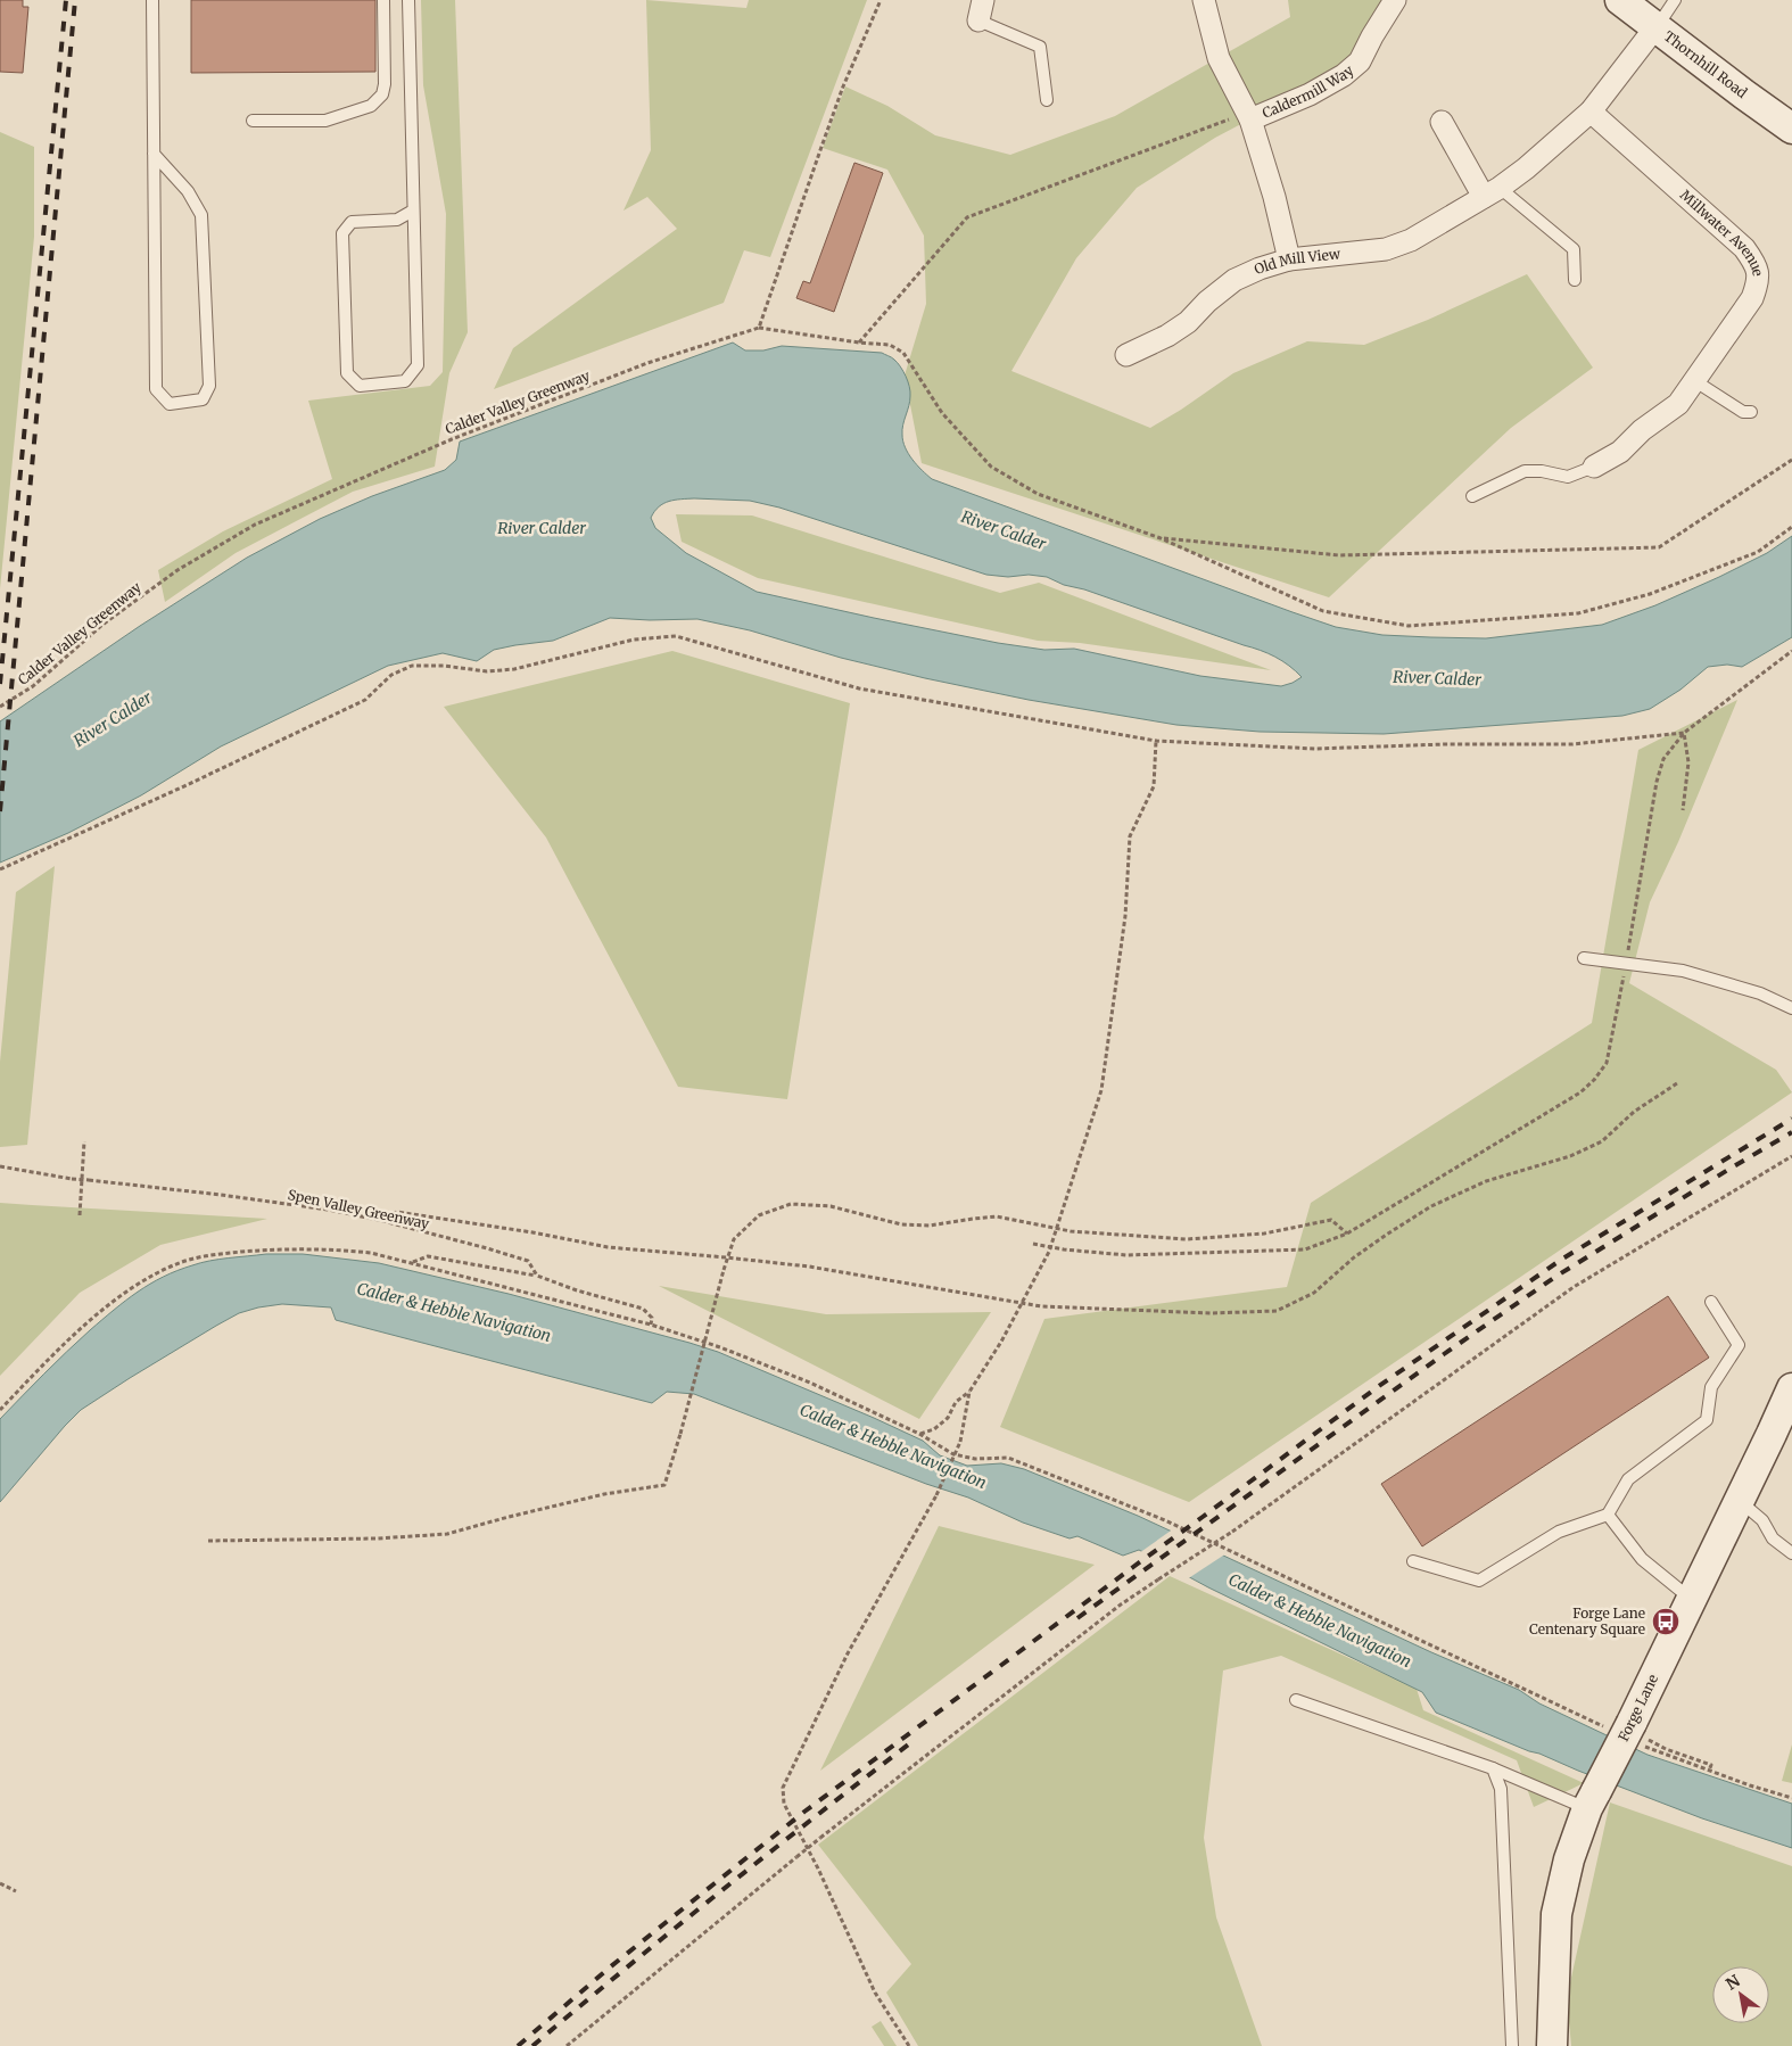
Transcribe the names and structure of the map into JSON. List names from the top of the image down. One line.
{"streets":{"street":["Thornhill Road","Caldermill Way","Millwater Avenue","Old Mill View","Forge Lane"],"path":["Calder Valley Greenway","Spen Valley Greenway"]},"crossings":[["Thornhill Road","Old Mill View"],["Caldermill Way","Old Mill View"],["Millwater Avenue","Old Mill View"]],"water":["River Calder","Calder & Hebble Navigation"],"places":{"bus stop":["Forge Lane Centenary Square"]},"north":"top left"}
